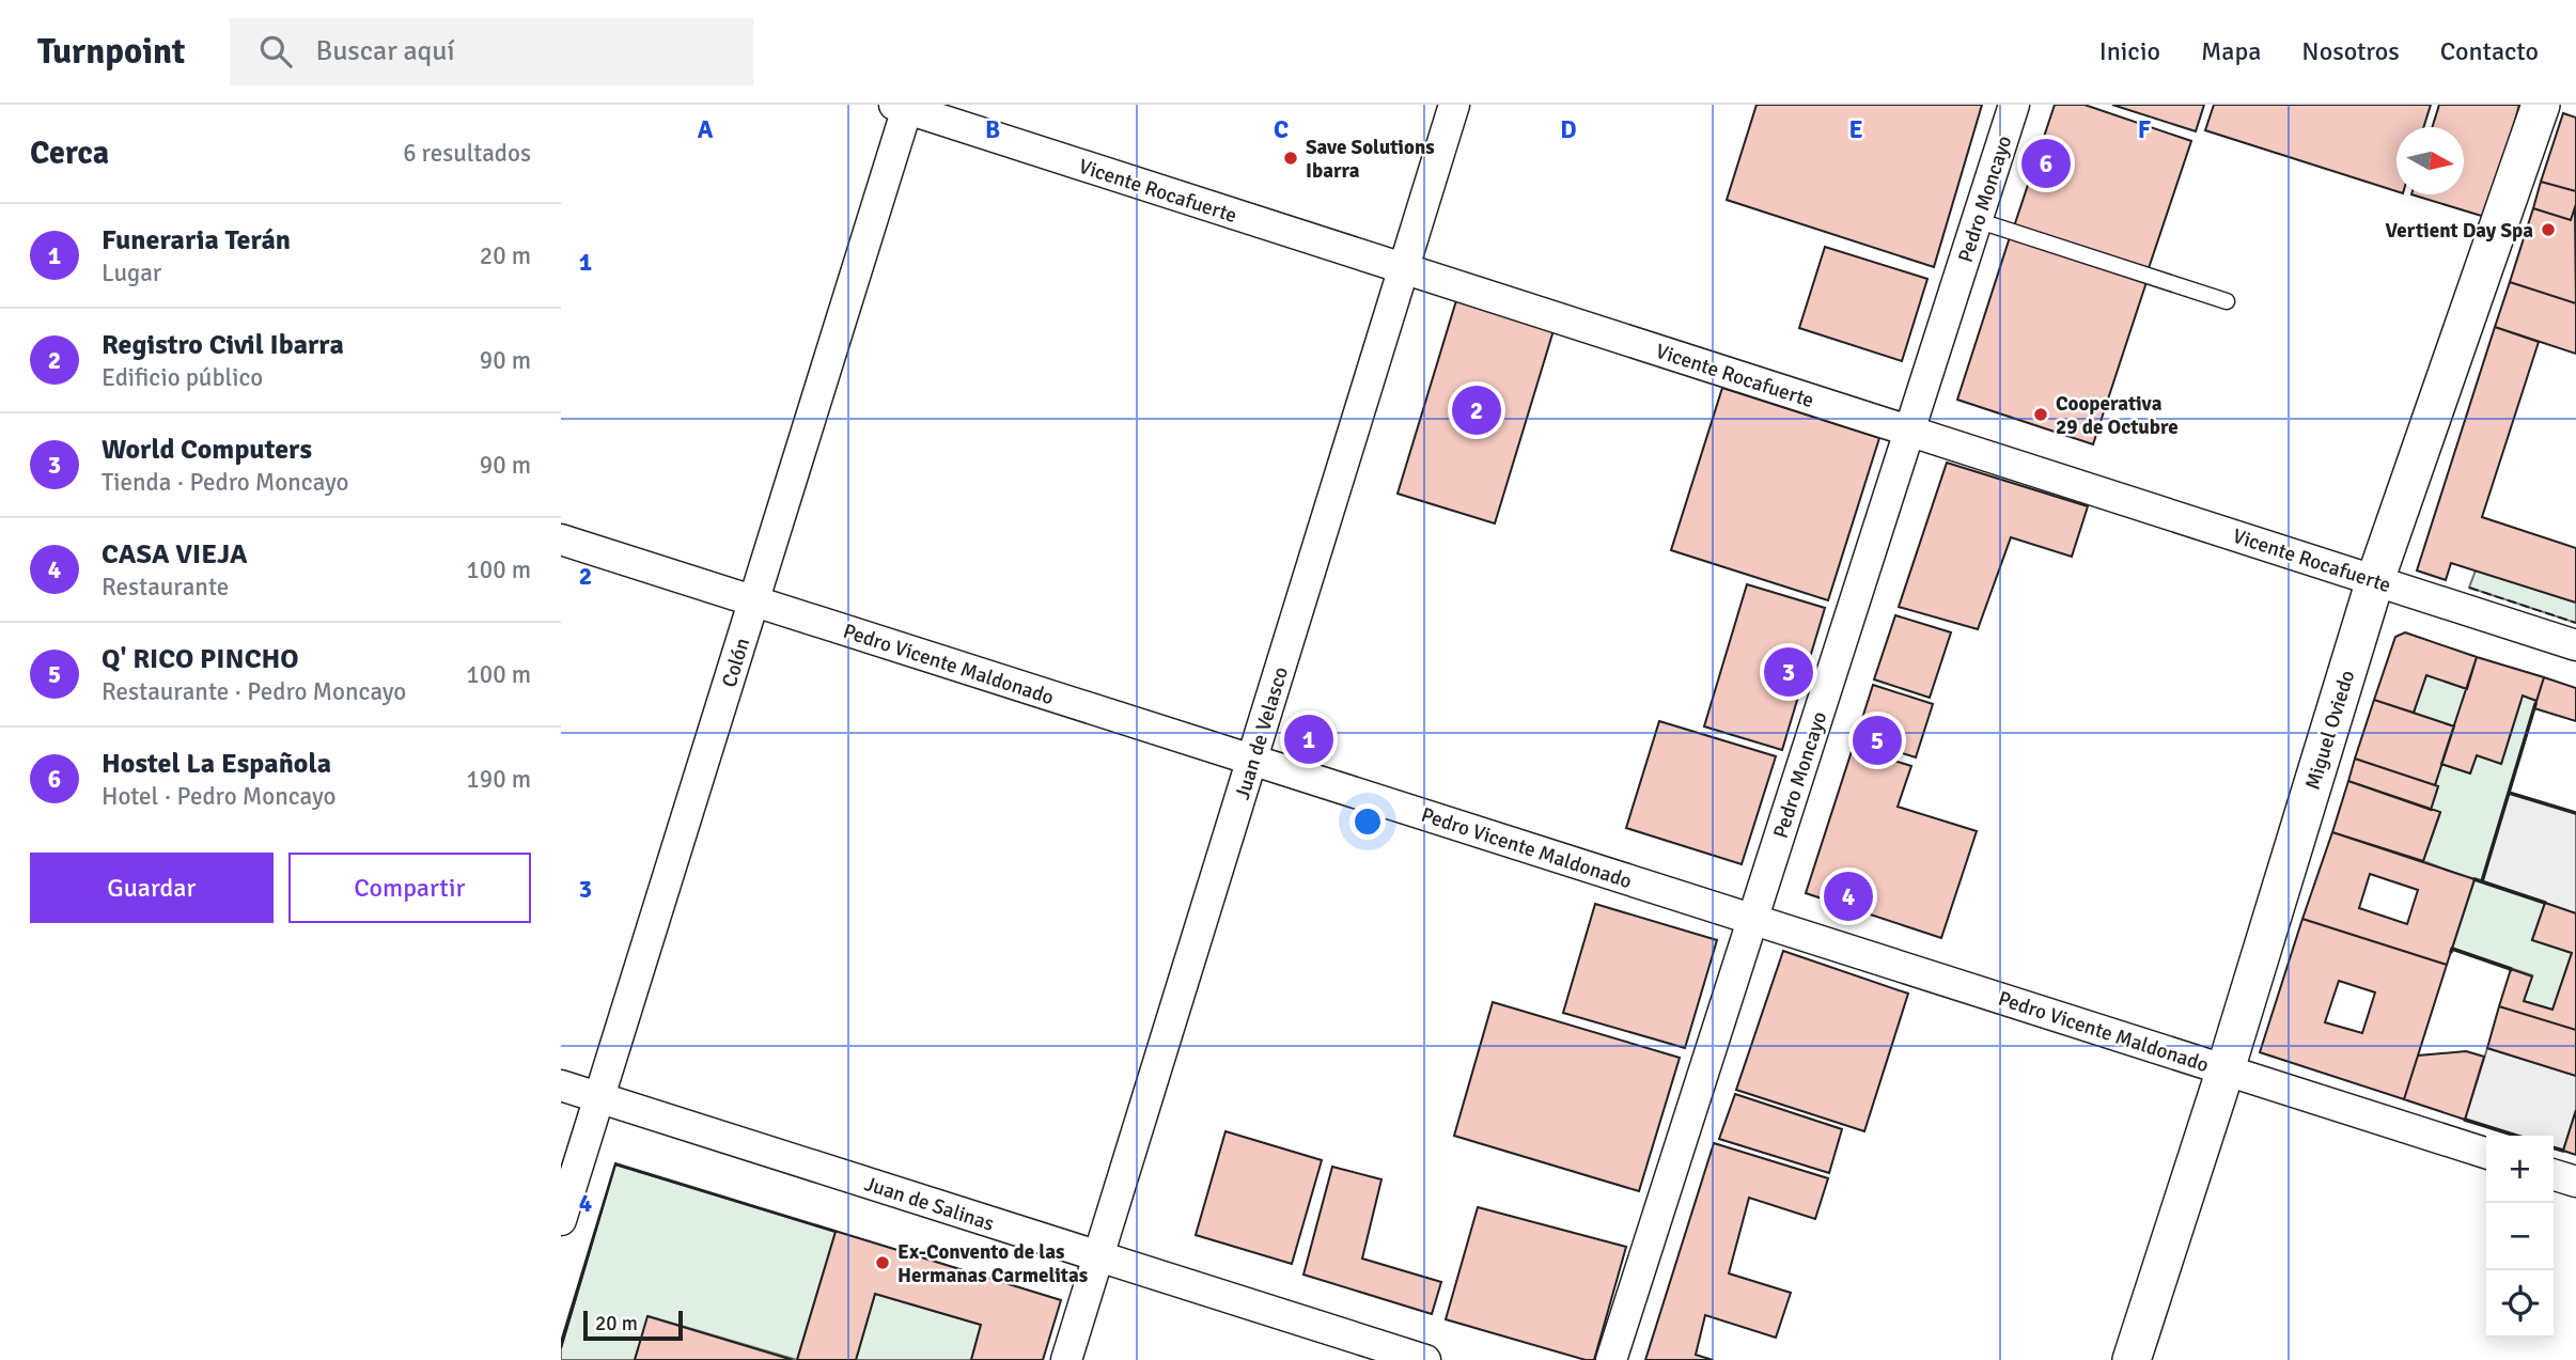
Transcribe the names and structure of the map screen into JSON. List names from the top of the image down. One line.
{"streets":{"street":["Vicente Rocafuerte","Pedro Moncayo","Colón","Pedro Vicente Maldonado","Miguel Oviedo","Juan de Velasco","Juan de Salinas"]},"crossings":[["Vicente Rocafuerte","Pedro Moncayo"],["Vicente Rocafuerte","Colón"],["Vicente Rocafuerte","Miguel Oviedo"],["Vicente Rocafuerte","Juan de Velasco"],["Pedro Moncayo","Pedro Vicente Maldonado"],["Colón","Pedro Vicente Maldonado"],["Colón","Juan de Salinas"],["Pedro Vicente Maldonado","Miguel Oviedo"],["Pedro Vicente Maldonado","Juan de Velasco"],["Juan de Velasco","Juan de Salinas"]],"places":["Save Solutions Ibarra","Vertient Day Spa","Cooperativa 29 de Octubre","Ex-Convento de las Hermanas Carmelitas"],"scale_bar":"20 m","north":"right","page":{"header":"Turnpoint","search":"Buscar aquí","nav":["Inicio","Mapa","Nosotros","Contacto"],"heading":["Cerca","6 resultados"],"pins":["6","2","3","1","5","4"],"list":[{"mark":"1","name":"Funeraria Terán","note":"Lugar","value":"20 m"},{"mark":"2","name":"Registro Civil Ibarra","note":"Edificio público","value":"90 m"},{"mark":"3","name":"World Computers","note":"Tienda · Pedro Moncayo","value":"90 m"},{"mark":"4","name":"CASA VIEJA","note":"Restaurante","value":"100 m"},{"mark":"5","name":"Q' RICO PINCHO","note":"Restaurante · Pedro Moncayo","value":"100 m"},{"mark":"6","name":"Hostel La Española","note":"Hotel · Pedro Moncayo","value":"190 m"}],"buttons":["Guardar","Compartir"],"map_buttons":["+","−"],"scale":"20 m"},"grid":{"columns":["A","B","C","D","E","F"],"rows":["1","2","3","4"]}}
